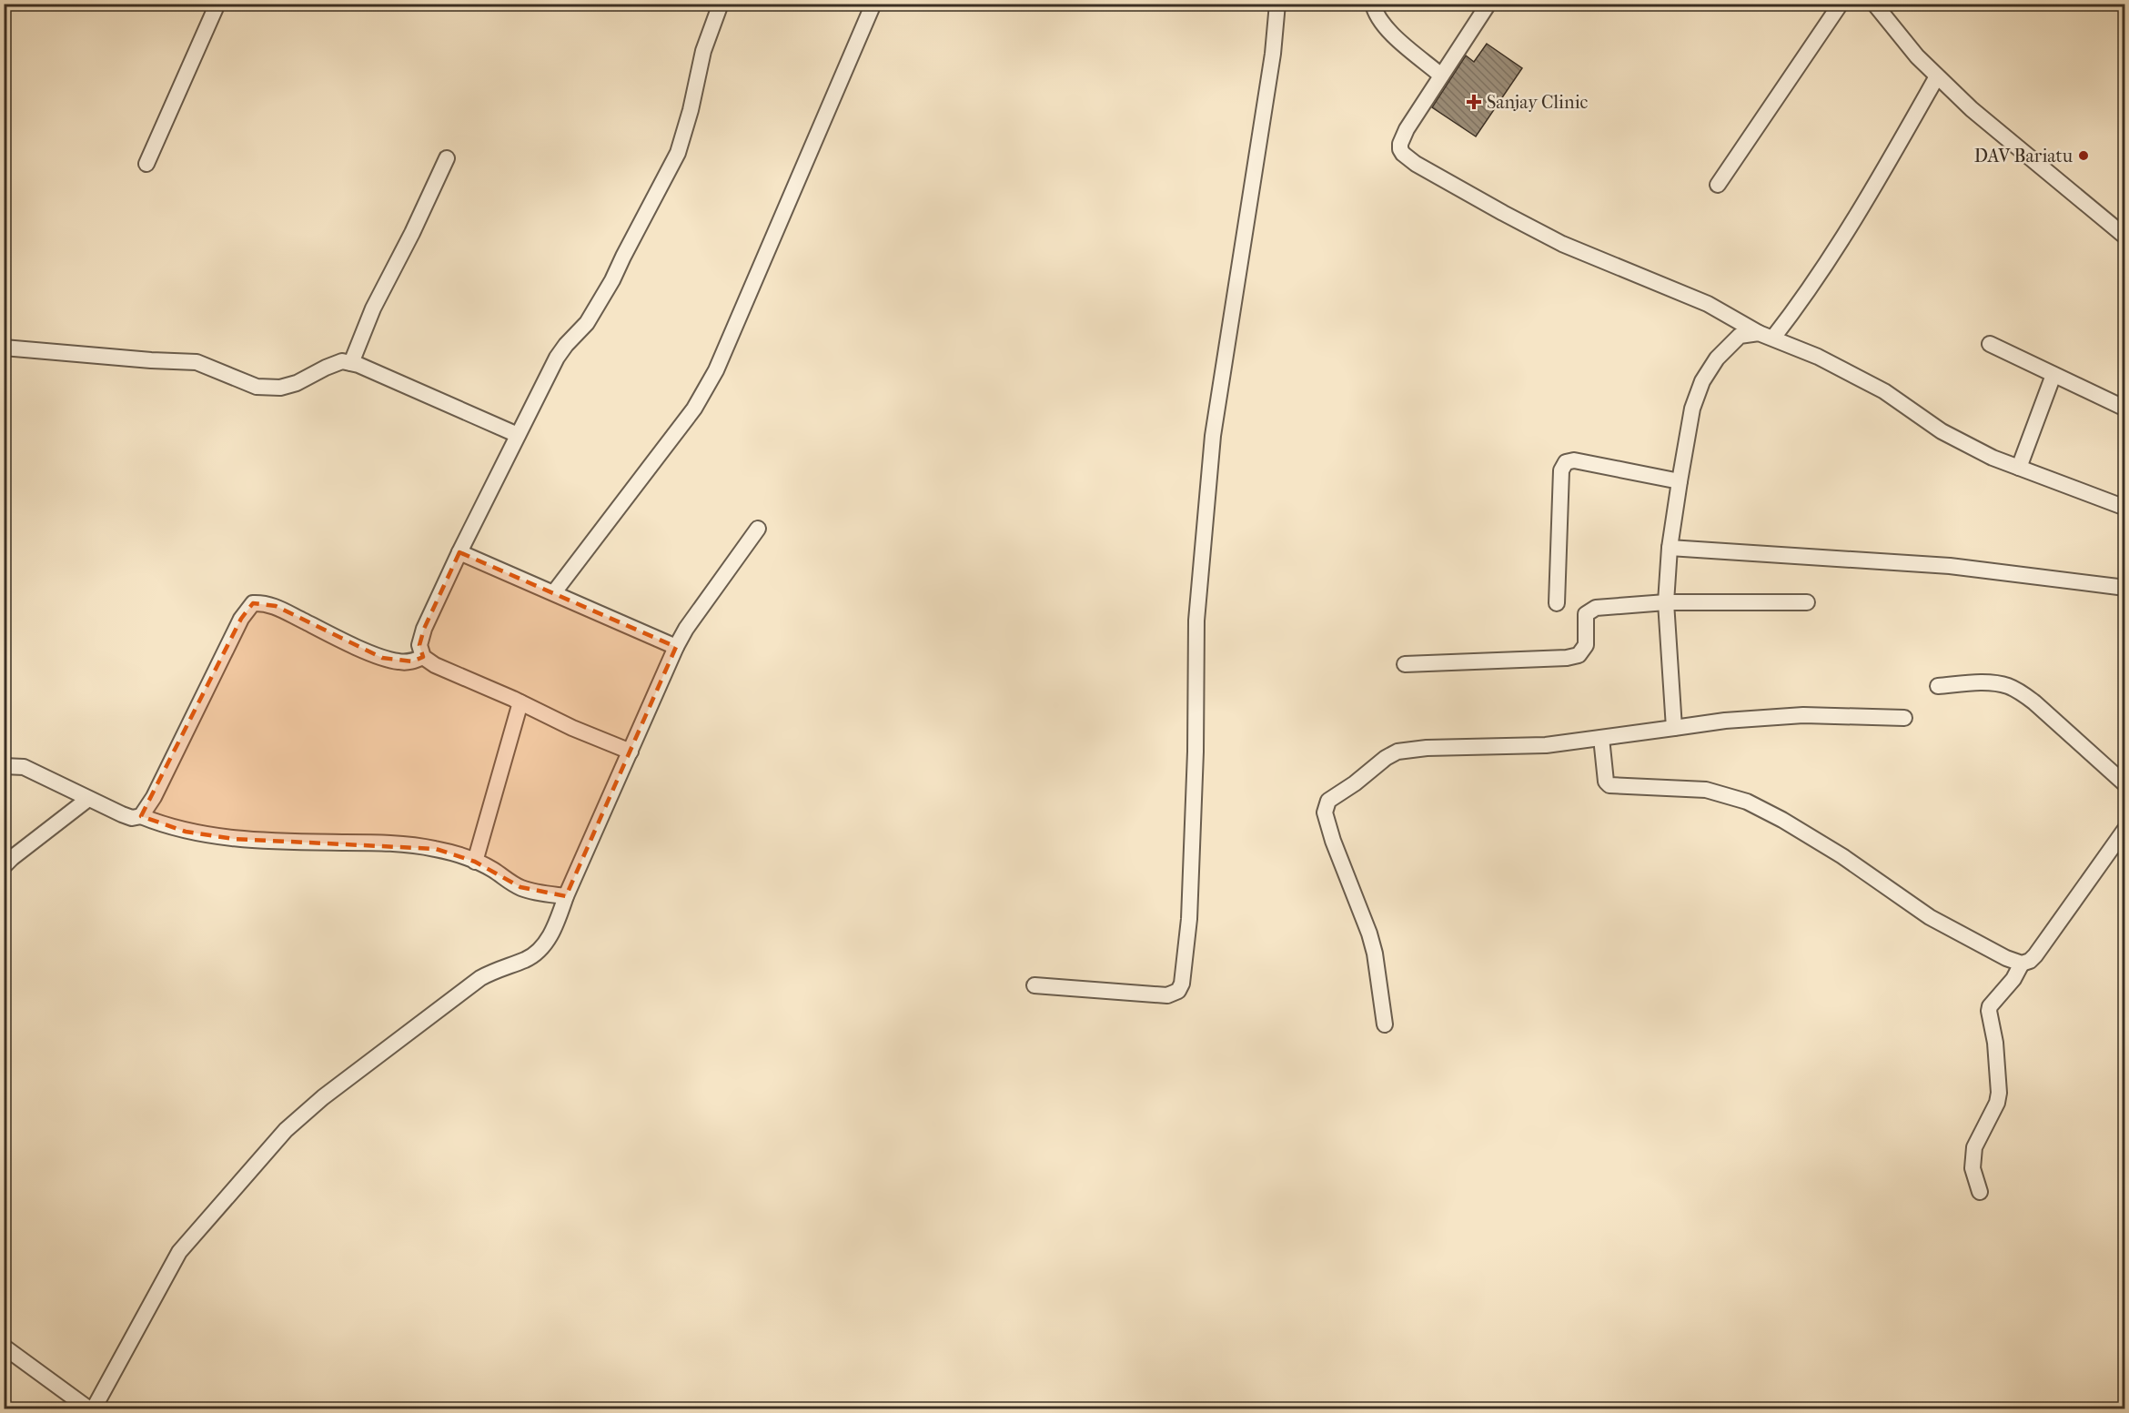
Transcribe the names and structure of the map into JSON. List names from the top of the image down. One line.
{"places":{"health":["Sanjay Clinic"],"other":["DAV Bariatu"]}}
